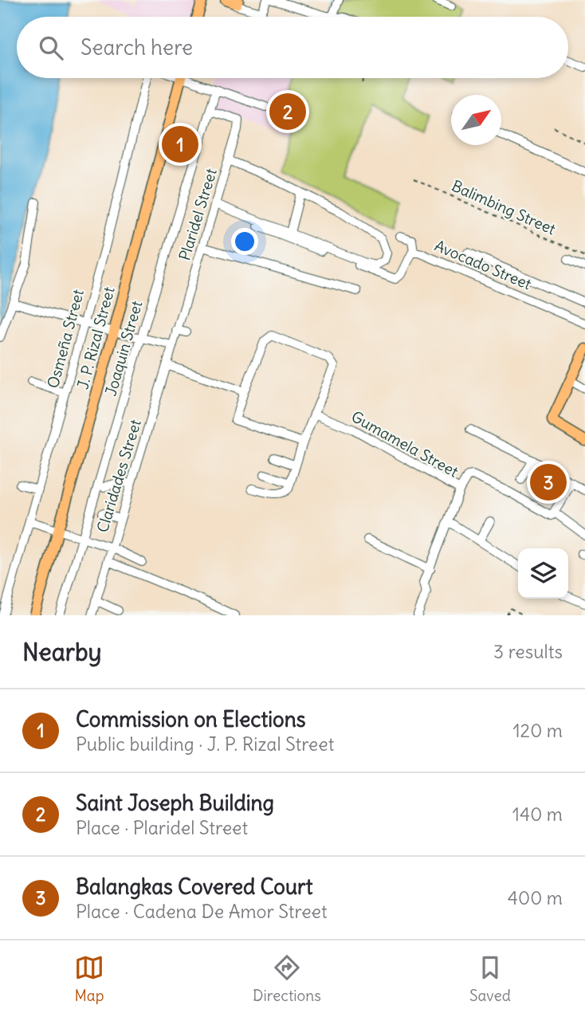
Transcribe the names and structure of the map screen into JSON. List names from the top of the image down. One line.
{"streets":{"main road":["J. P. Rizal Street"],"street":["Plaridel Street","Avocado Street","Osmeña Street","Joaquin Street","Gumamela Street","Claridades Street"],"path":["Balimbing Street"]},"crossings":[["Plaridel Street","Joaquin Street"],["Plaridel Street","Claridades Street"]],"north":"top right","page":{"search":"Search here","pins":["2","1","3"],"heading":["Nearby","3 results"],"list":[{"mark":"1","name":"Commission on Elections","note":"Public building · J. P. Rizal Street","value":"120 m"},{"mark":"2","name":"Saint Joseph Building","note":"Place · Plaridel Street","value":"140 m"},{"mark":"3","name":"Balangkas Covered Court","note":"Place · Cadena De Amor Street","value":"400 m"}],"nav":["Map","Directions","Saved"]}}
